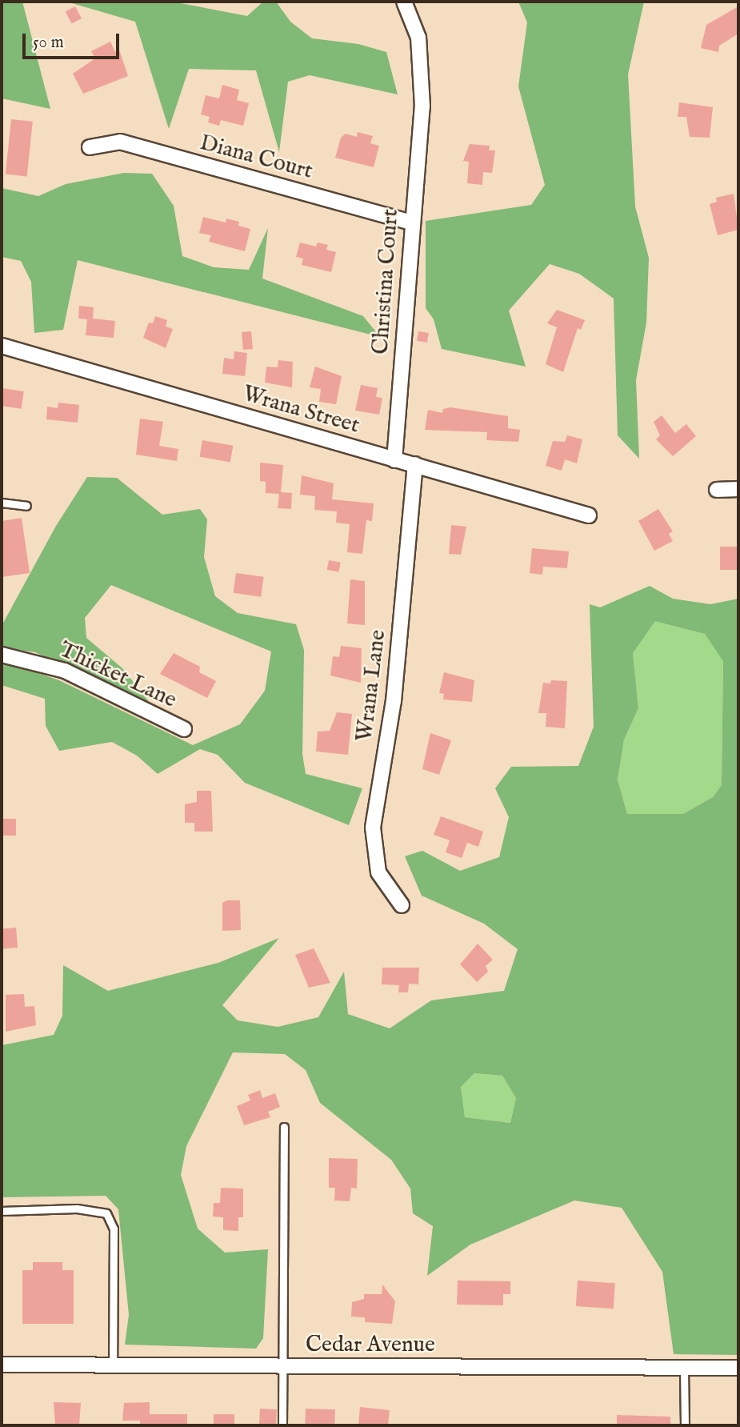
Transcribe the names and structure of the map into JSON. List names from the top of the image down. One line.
{"streets":{"street":["Diana Court","Christina Court","Wrana Street","Thicket Lane","Wrana Lane","Cedar Avenue"]},"crossings":[["Diana Court","Christina Court"],["Christina Court","Wrana Street"],["Wrana Street","Wrana Lane"]],"scale_bar":"50 m"}
